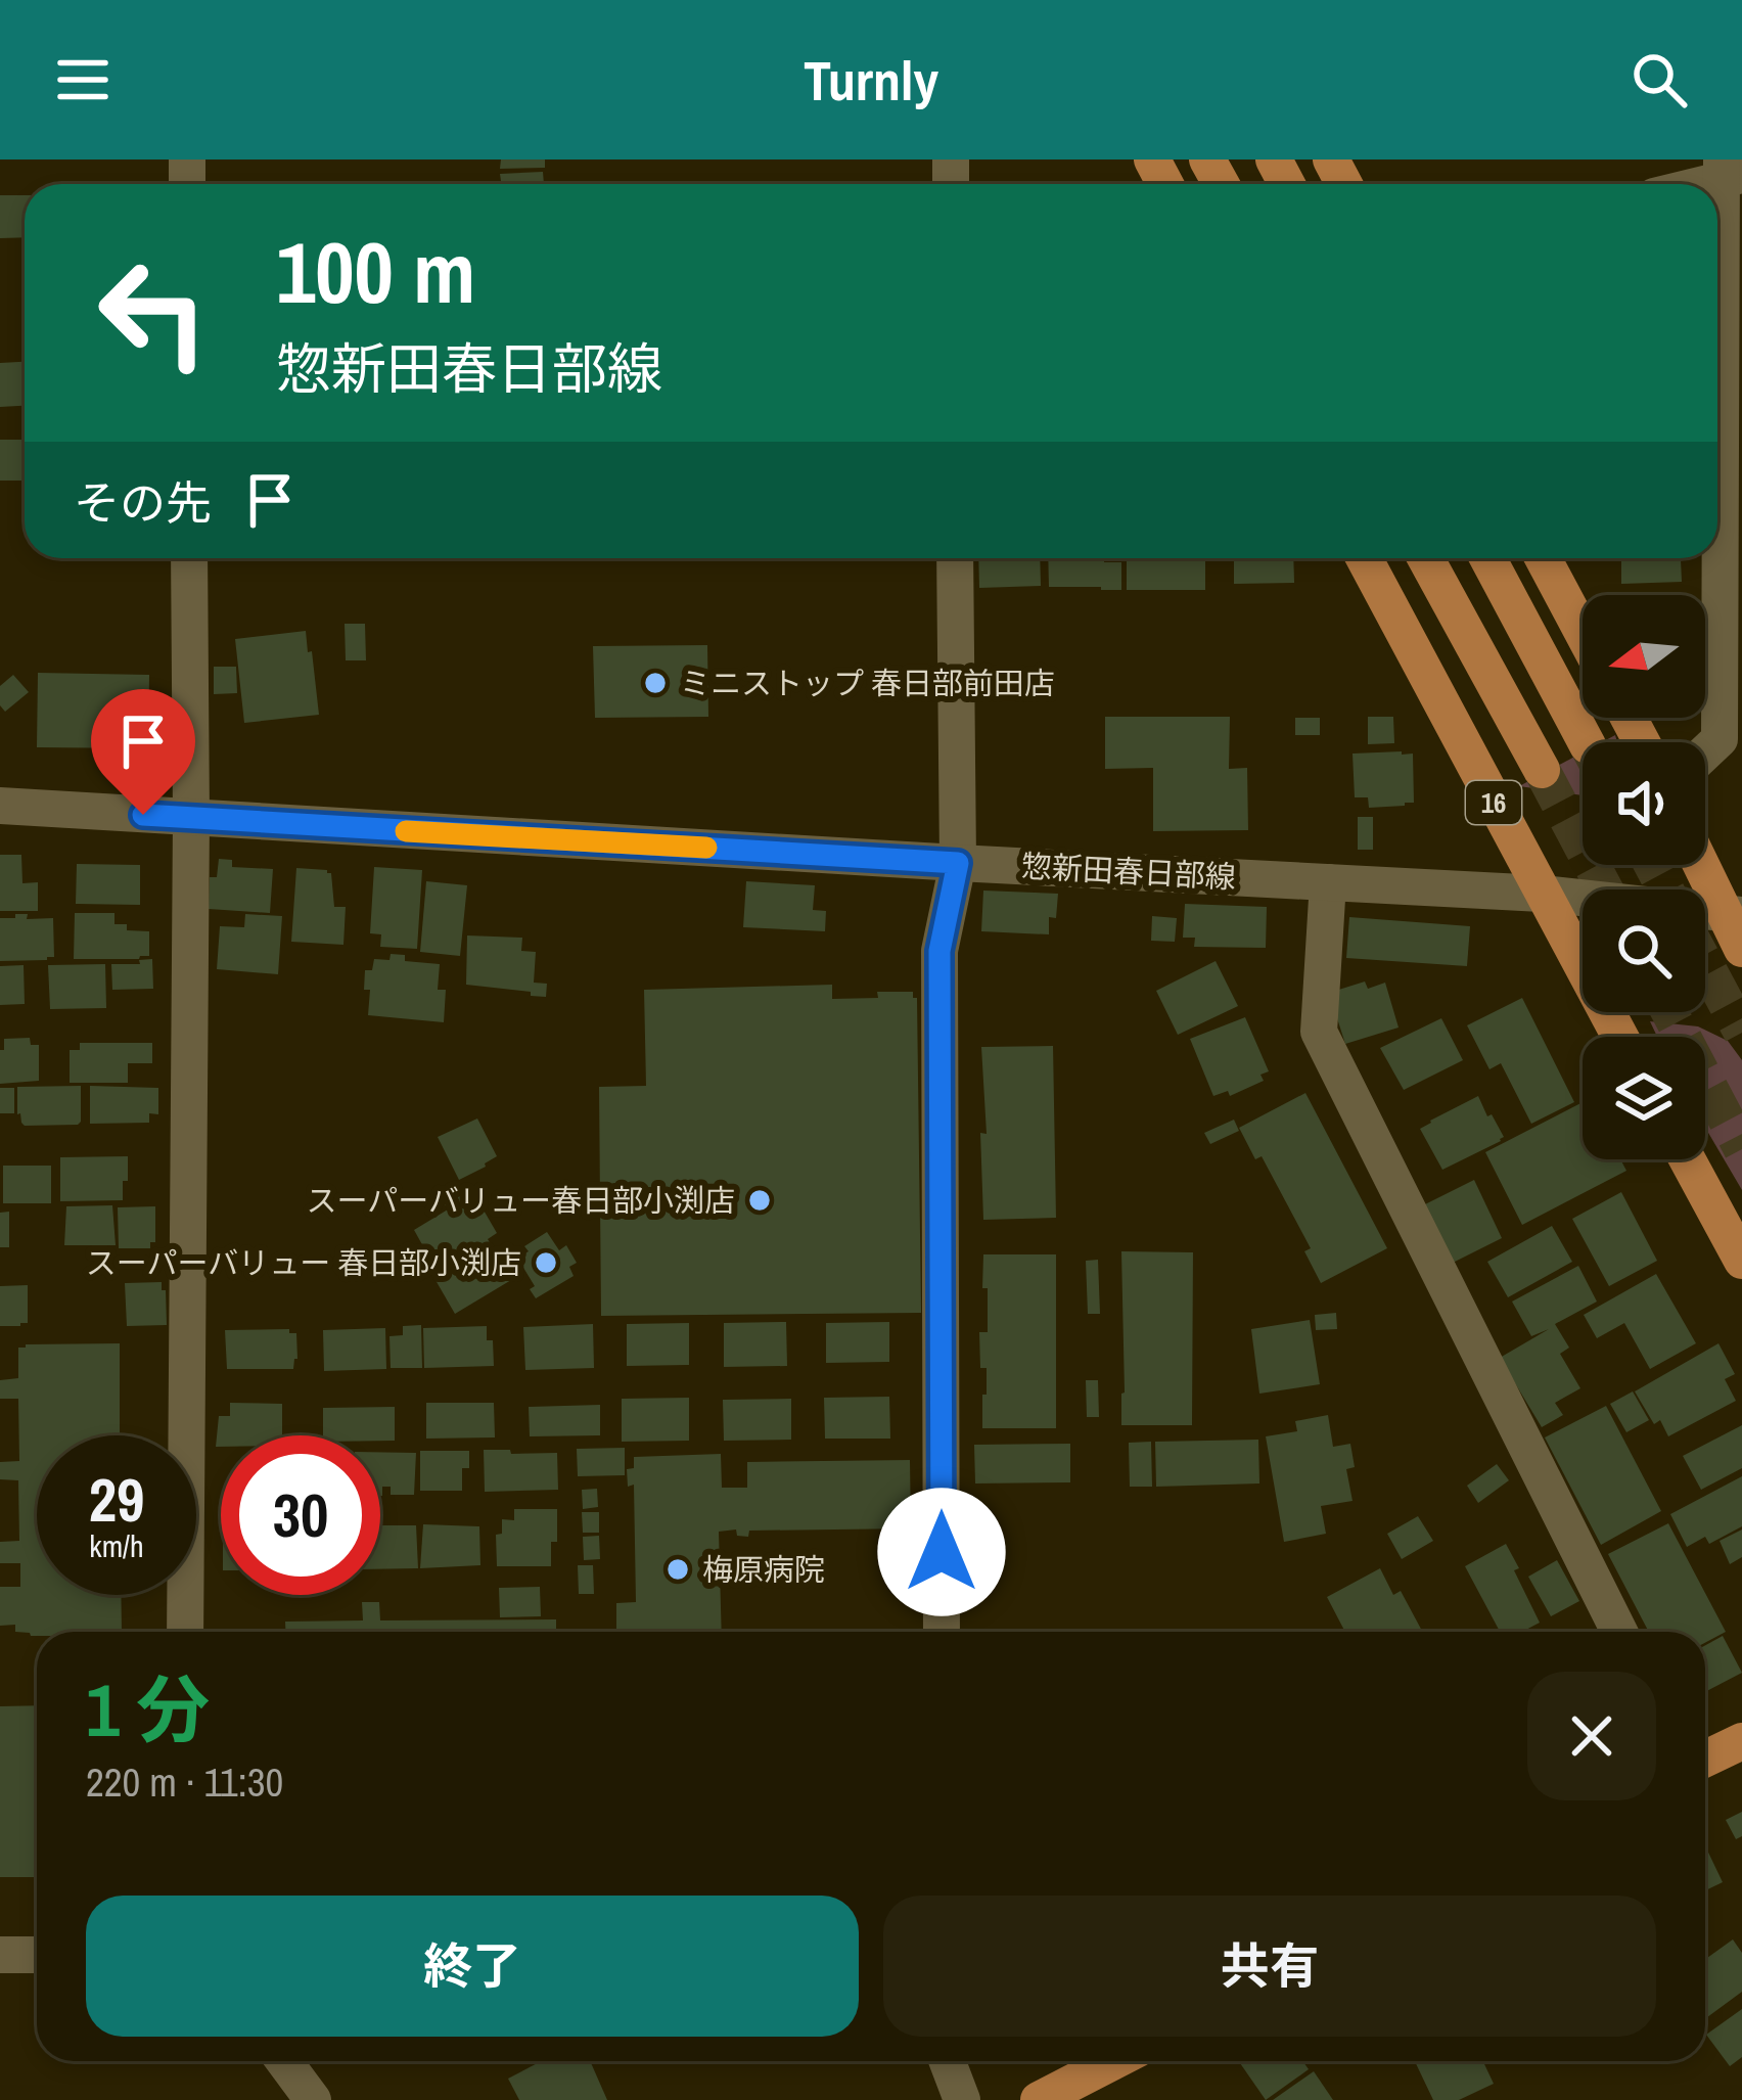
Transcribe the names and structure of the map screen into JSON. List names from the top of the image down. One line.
{"streets":{"highway":["16"],"street":["惣新田春日部線"]},"crossings":[["16","惣新田春日部線"]],"places":["ミニストップ 春日部前田店","スーパーバリュー春日部小渕店","スーパーバリュー 春日部小渕店","梅原病院"],"north":"left","page":{"header":"Turnly","turn":["100 m","惣新田春日部線"],"then":"その先","speed":"29 km/h","limit":"30","heading":["1 分","220 m · 11:30"],"buttons":["終了","共有"]}}
